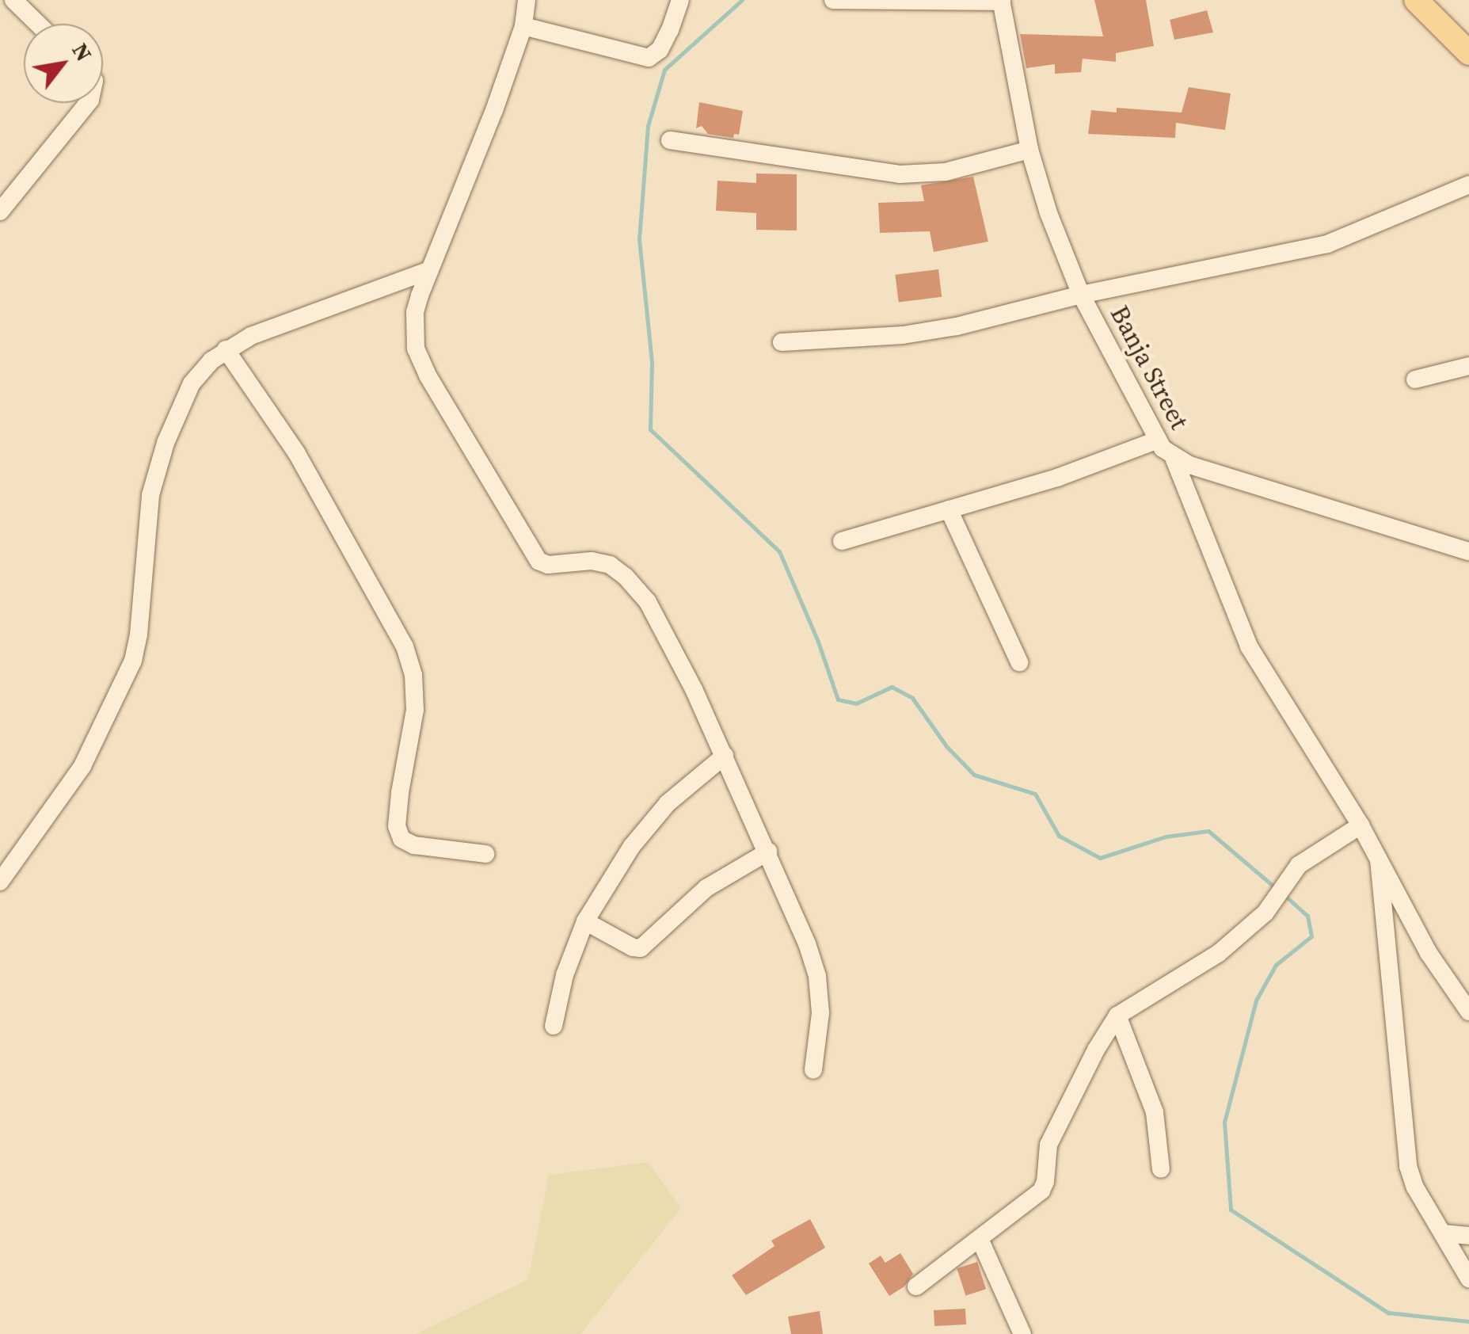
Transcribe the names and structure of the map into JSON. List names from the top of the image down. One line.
{"streets":{"street":["Banja Street"]},"north":"top right"}
